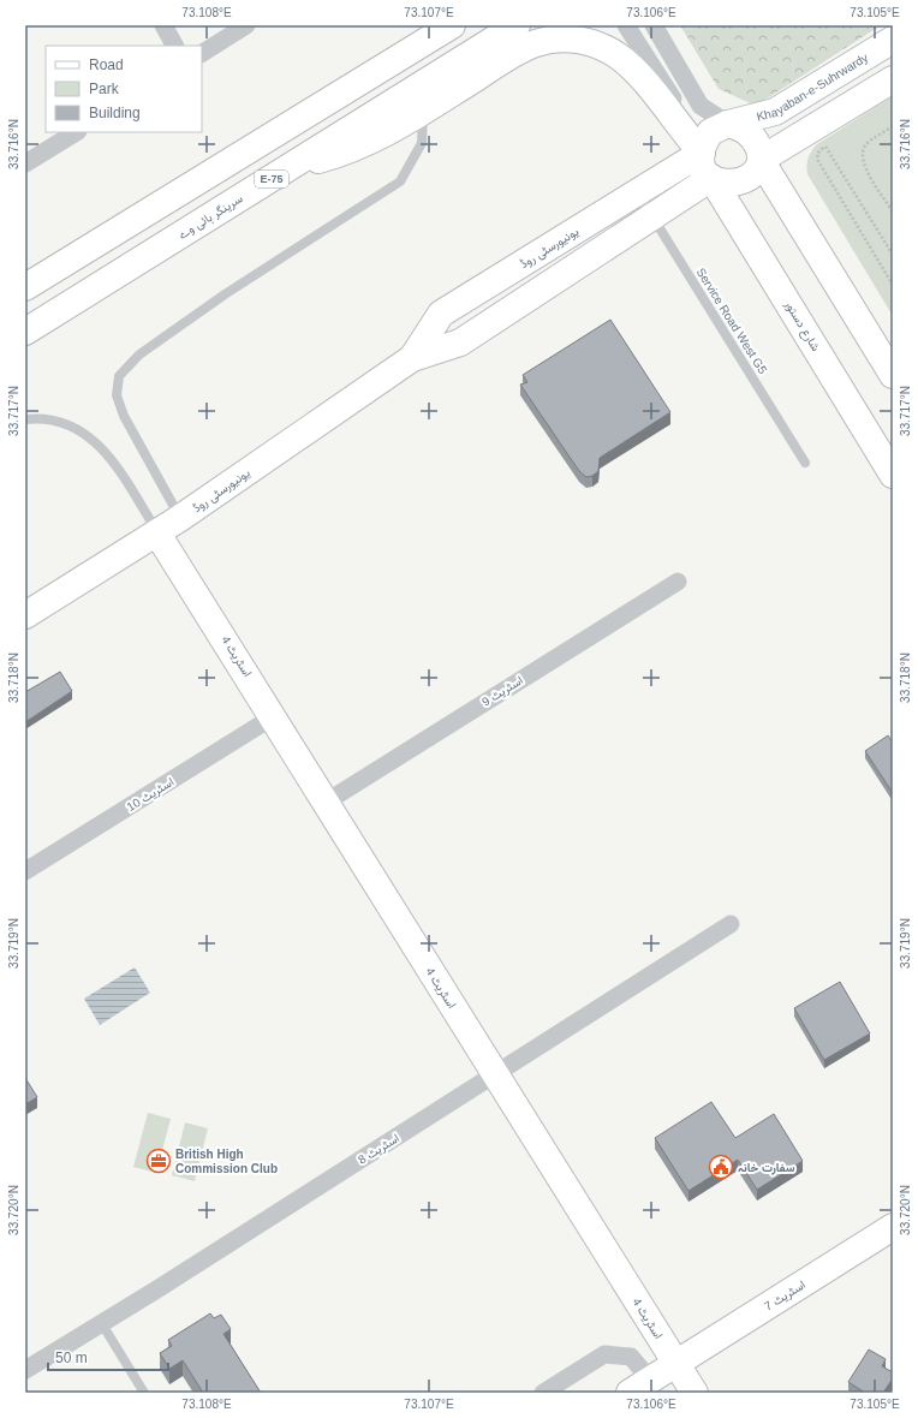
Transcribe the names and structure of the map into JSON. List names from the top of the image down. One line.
{"streets":{"main road":["Khayaban-e-Suhrwardy","E-75","سرینگر ہائی وے","یونیورسٹی روڈ","شارع دستور","اسٹریٹ 4","اسٹریٹ 7"],"street":["اسٹریٹ 9","اسٹریٹ 10","اسٹریٹ 8"],"lane":["Service Road West G5"]},"crossings":[["Khayaban-e-Suhrwardy","یونیورسٹی روڈ"],["Khayaban-e-Suhrwardy","شارع دستور"],["یونیورسٹی روڈ","Service Road West G5"],["یونیورسٹی روڈ","شارع دستور"],["یونیورسٹی روڈ","اسٹریٹ 4"],["اسٹریٹ 4","اسٹریٹ 9"],["اسٹریٹ 4","اسٹریٹ 10"],["اسٹریٹ 4","اسٹریٹ 8"],["اسٹریٹ 4","اسٹریٹ 7"]],"places":{"office":["British High Commission Club"],"public building":["سفارت خانہ"]},"legend":["Road","Park","Building"],"scale_bar":"50 m","coordinates":["73.108°E","73.107°E","73.106°E","73.105°E","33.716°N","33.717°N","33.718°N","33.719°N","33.720°N"]}
